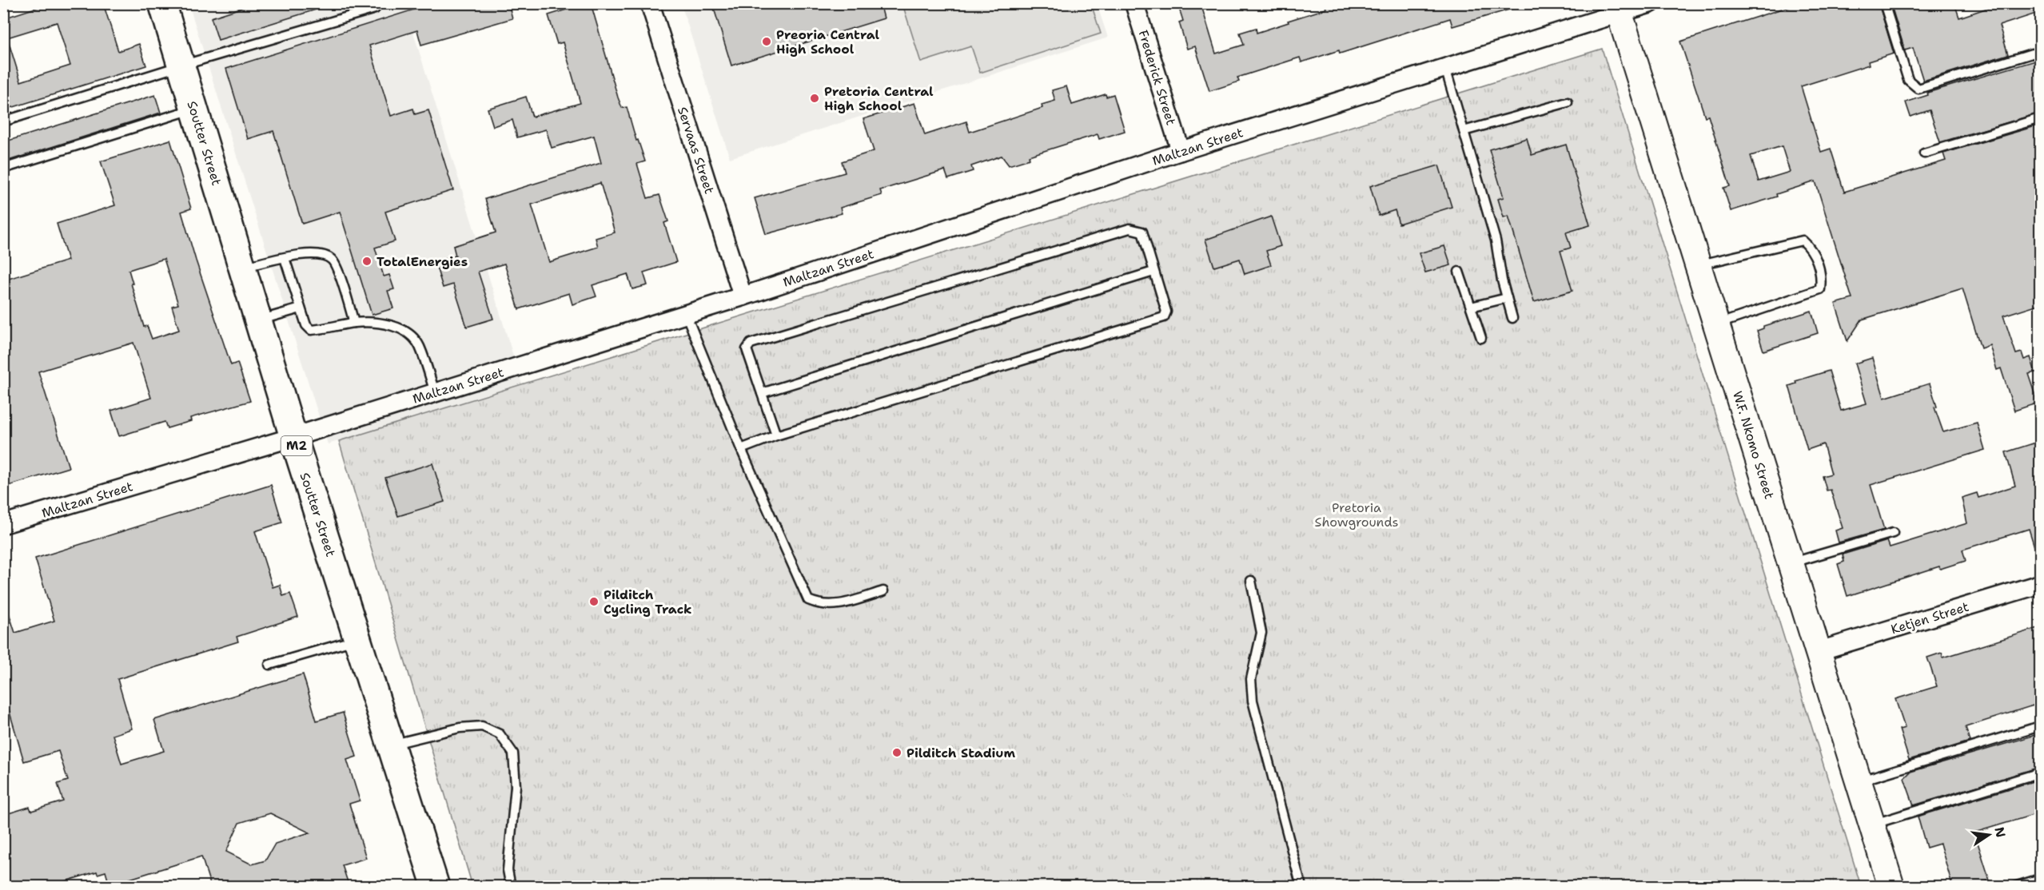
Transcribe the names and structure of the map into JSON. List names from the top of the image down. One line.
{"streets":{"main road":["Soutter Street","W.F. Nkomo Street","M2"],"street":["Frederick Street","Maltzan Street","Servaas Street","Ketjen Street"]},"crossings":[["Frederick Street","Maltzan Street"],["Soutter Street","Maltzan Street"],["Maltzan Street","Servaas Street"],["Maltzan Street","W.F. Nkomo Street"],["W.F. Nkomo Street","Ketjen Street"]],"parks":["Pretoria Showgrounds"],"places":["Preoria Central High School","Pretoria Central High School","TotalEnergies","Pilditch Cycling Track","Pilditch Stadium"],"north":"right"}
